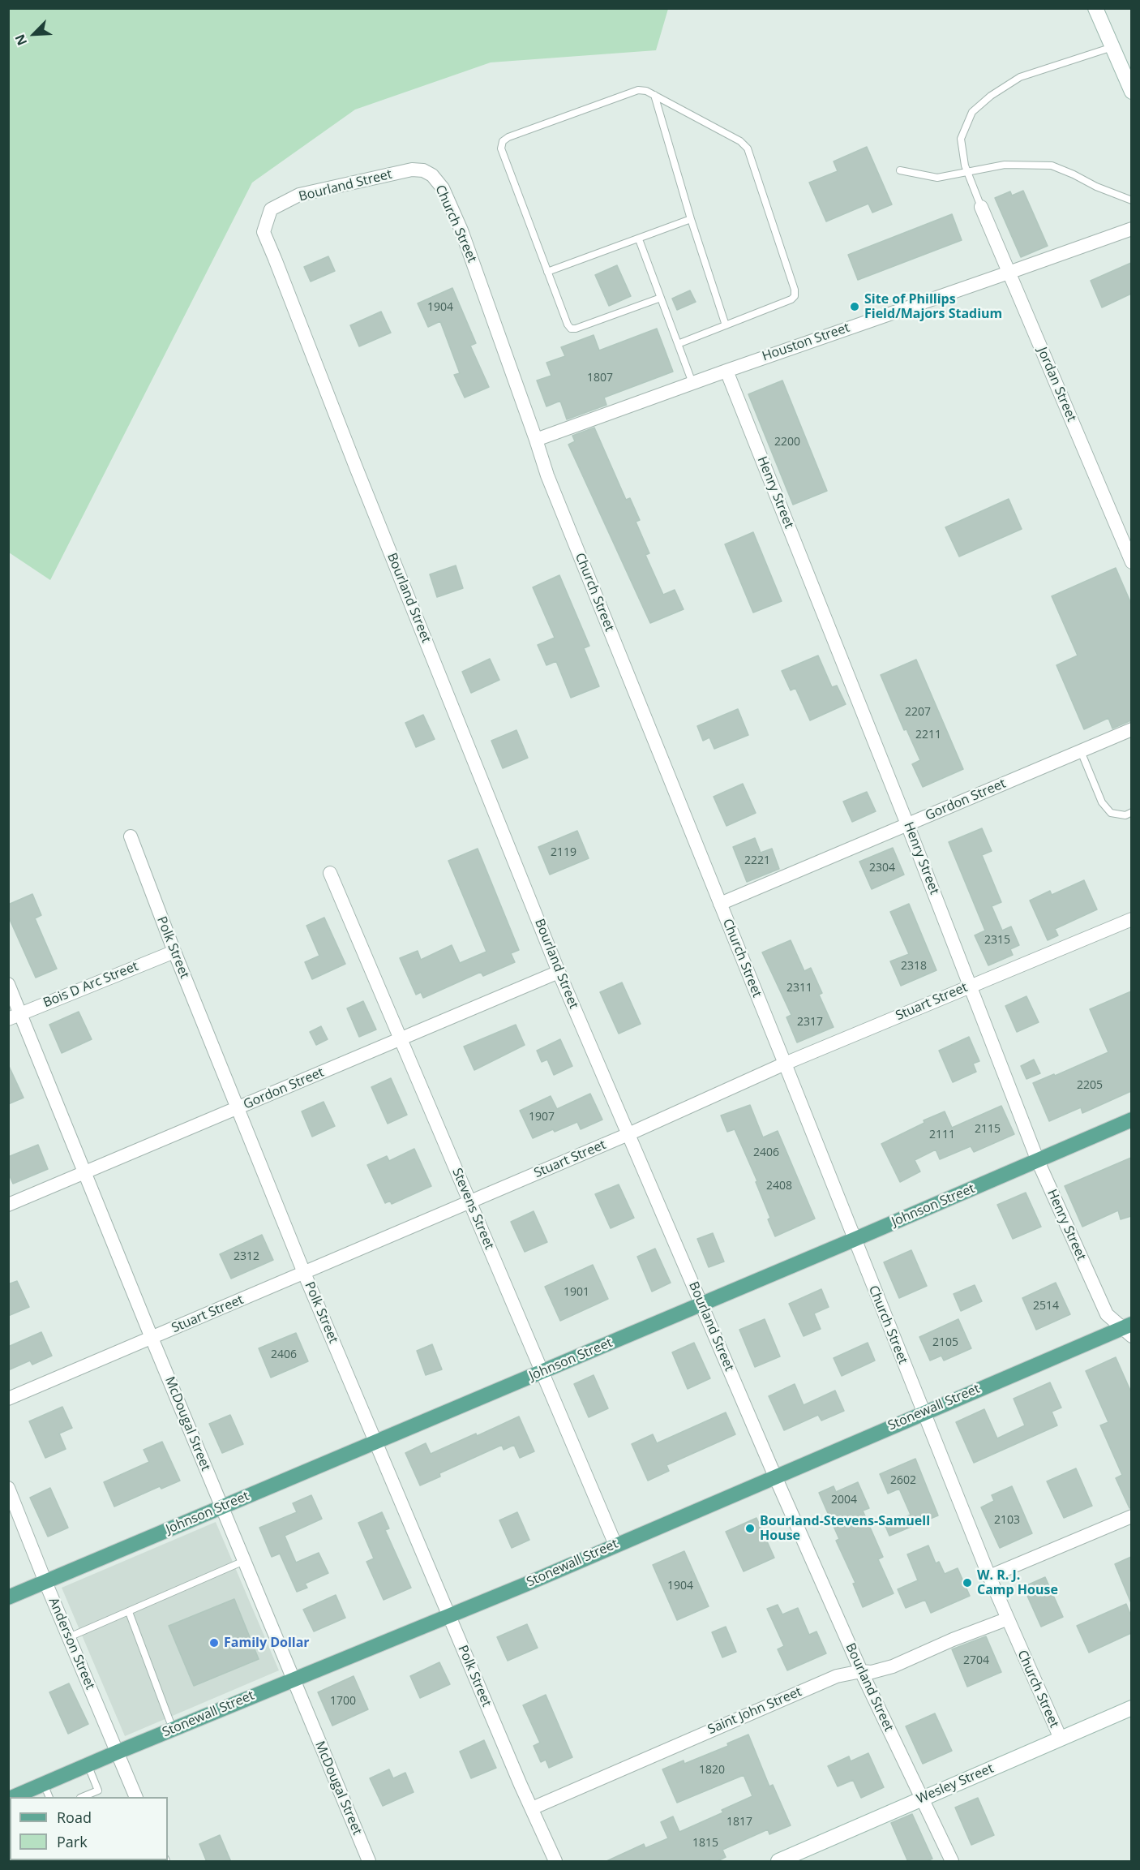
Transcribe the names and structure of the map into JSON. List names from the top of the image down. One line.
{"streets":{"main road":["Johnson Street","Stonewall Street"],"street":["Bourland Street","Church Street","Houston Street","Jordan Street","Henry Street","Gordon Street","Polk Street","Bois D Arc Street","Stuart Street","Stevens Street","McDougal Street","Anderson Street","Saint John Street","Wesley Street"]},"crossings":[["Bourland Street","Church Street"],["Bourland Street","Gordon Street"],["Bourland Street","Stuart Street"],["Bourland Street","Johnson Street"],["Bourland Street","Stonewall Street"],["Bourland Street","Saint John Street"],["Bourland Street","Wesley Street"],["Church Street","Houston Street"],["Church Street","Gordon Street"],["Church Street","Stuart Street"],["Church Street","Johnson Street"],["Church Street","Stonewall Street"],["Church Street","Saint John Street"],["Church Street","Wesley Street"],["Houston Street","Jordan Street"],["Houston Street","Henry Street"],["Henry Street","Gordon Street"],["Henry Street","Stuart Street"],["Henry Street","Johnson Street"],["Henry Street","Stonewall Street"],["Gordon Street","Polk Street"],["Gordon Street","Stevens Street"],["Gordon Street","McDougal Street"],["Polk Street","Bois D Arc Street"],["Polk Street","Stuart Street"],["Polk Street","Johnson Street"],["Polk Street","Stonewall Street"],["Polk Street","Saint John Street"],["Bois D Arc Street","McDougal Street"],["Stuart Street","Stevens Street"],["Stuart Street","McDougal Street"],["Johnson Street","Stevens Street"],["Johnson Street","McDougal Street"],["Johnson Street","Anderson Street"],["Stevens Street","Stonewall Street"],["Stonewall Street","McDougal Street"],["Stonewall Street","Anderson Street"]],"places":["Site of Phillips Field/Majors Stadium","Bourland-Stevens-Samuell House","W. R. J. Camp House","Family Dollar"],"house_numbers":["1904","1807","2200","2207","2211","2119","2221","2304","2315","2318","2311","2317","2205","1907","2115","2111","2406","2408","2312","1901","2514","2105","2406","2602","2004","2103","1904","2704","1700","1820","1817","1815"],"legend":["Road","Park"],"north":"bottom left"}
